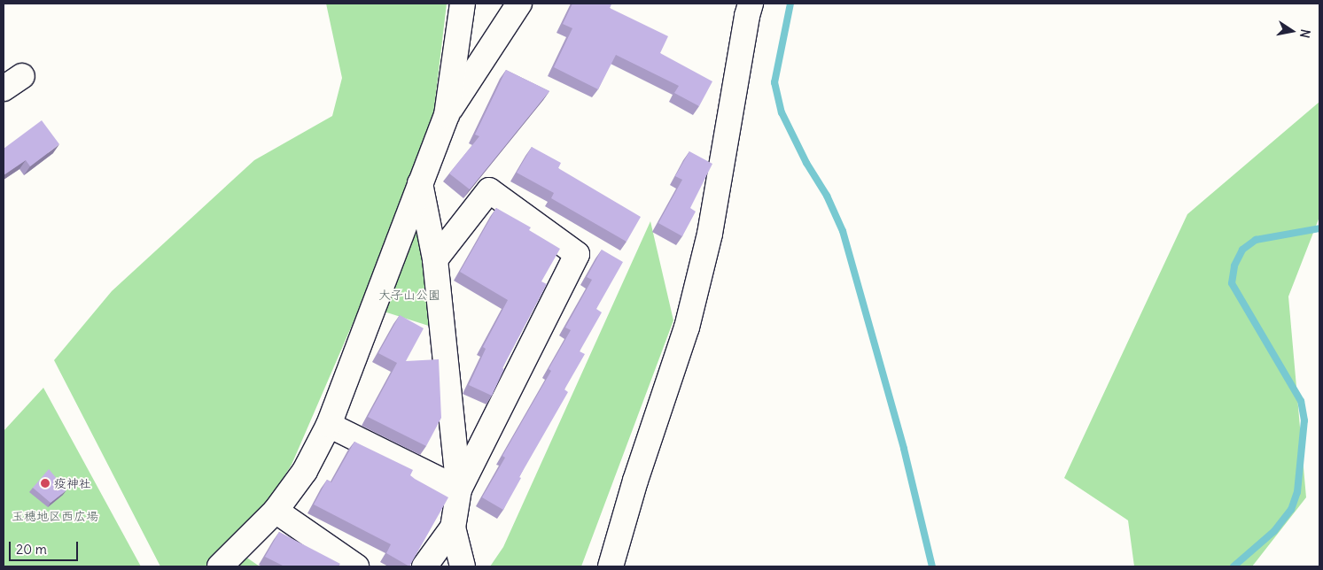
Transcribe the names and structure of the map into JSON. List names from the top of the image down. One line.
{"parks":["大子山公園","玉穂地区西広場"],"places":["疫神社"],"scale_bar":"20 m","north":"right"}
